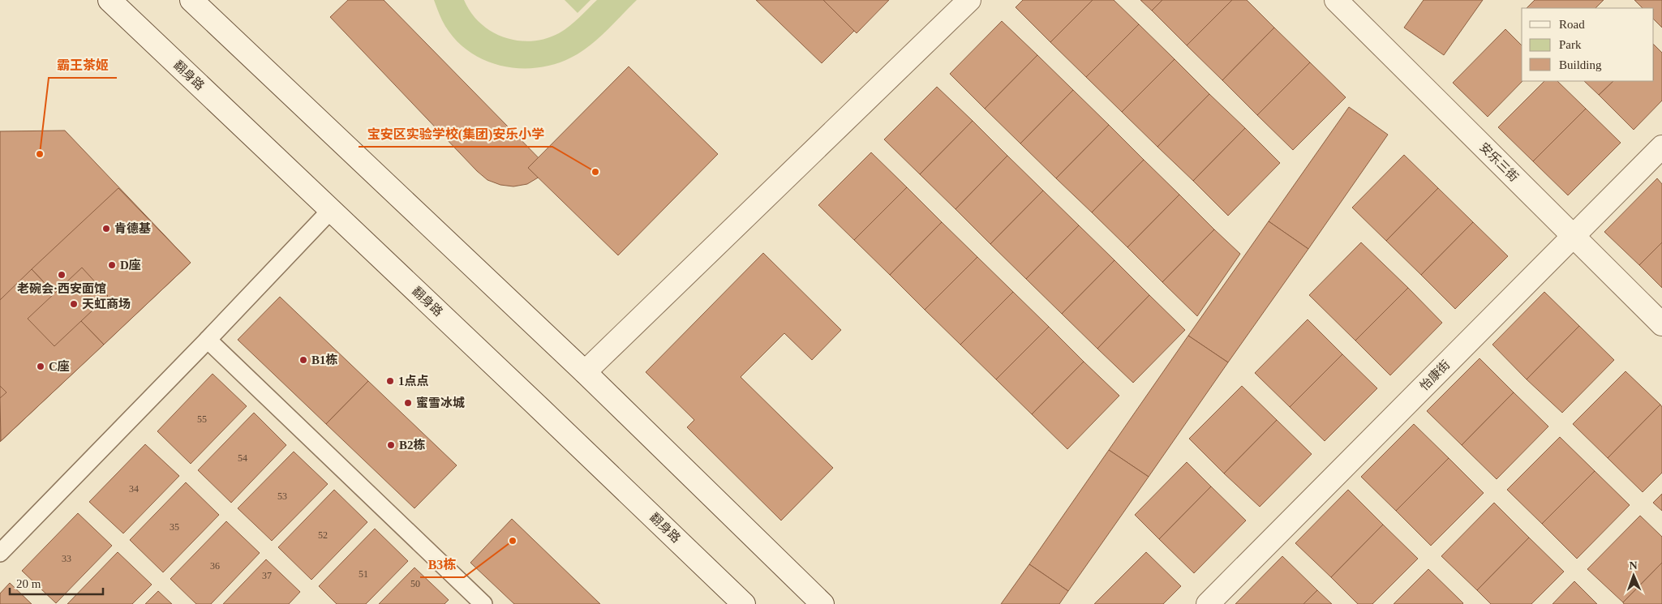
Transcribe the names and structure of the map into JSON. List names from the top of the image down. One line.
{"streets":{"main road":["翻身路","安乐三街","怡康街"]},"crossings":[["安乐三街","怡康街"]],"places":["霸王茶姬","宝安区实验学校(集团)安乐小学","肯德基","D座","老碗会·西安面馆","天虹商场","B1栋","C座","1点点","蜜雪冰城","B2栋","B3栋"],"house_numbers":["55","54","34","53","35","52","33","36","51","37","50"],"legend":["Road","Park","Building"],"scale_bar":"20 m","north":"top"}
